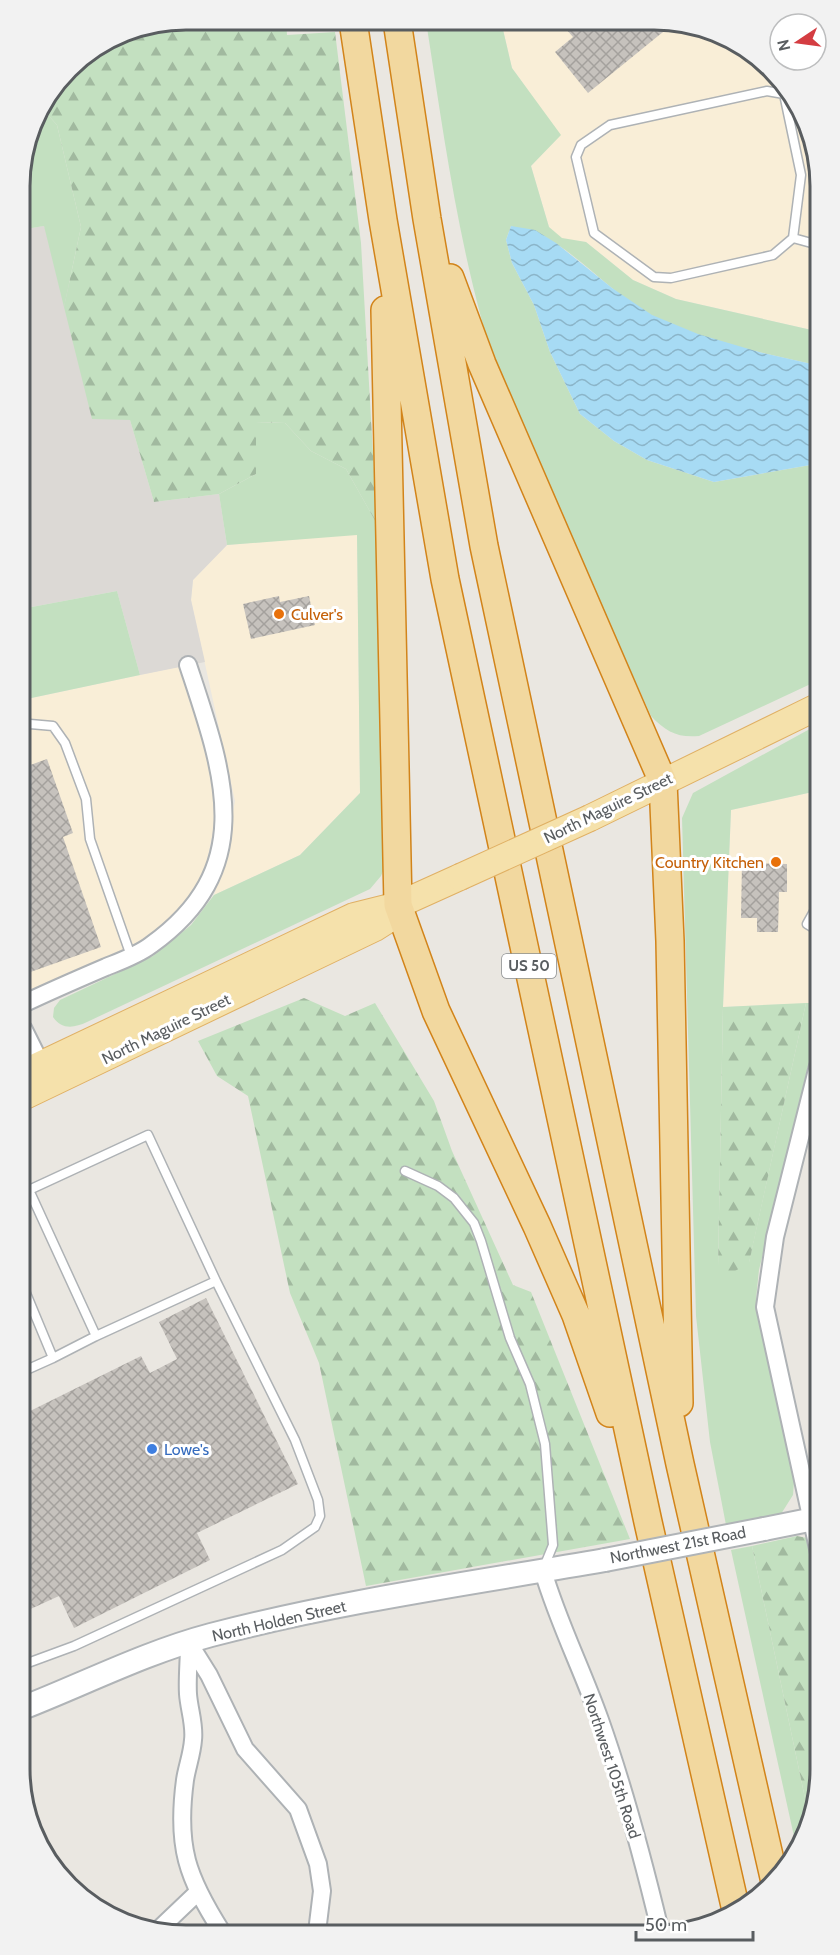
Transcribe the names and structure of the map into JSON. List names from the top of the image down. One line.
{"streets":{"highway":["US 50"],"main road":["North Maguire Street","Northwest 21st Road","North Holden Street"],"street":["Northwest 105th Road"]},"crossings":[["Northwest 21st Road","North Holden Street"],["Northwest 21st Road","Northwest 105th Road"],["North Holden Street","Northwest 105th Road"]],"places":["Culver's","Country Kitchen","Lowe's"],"scale_bar":"50 m","north":"left"}
